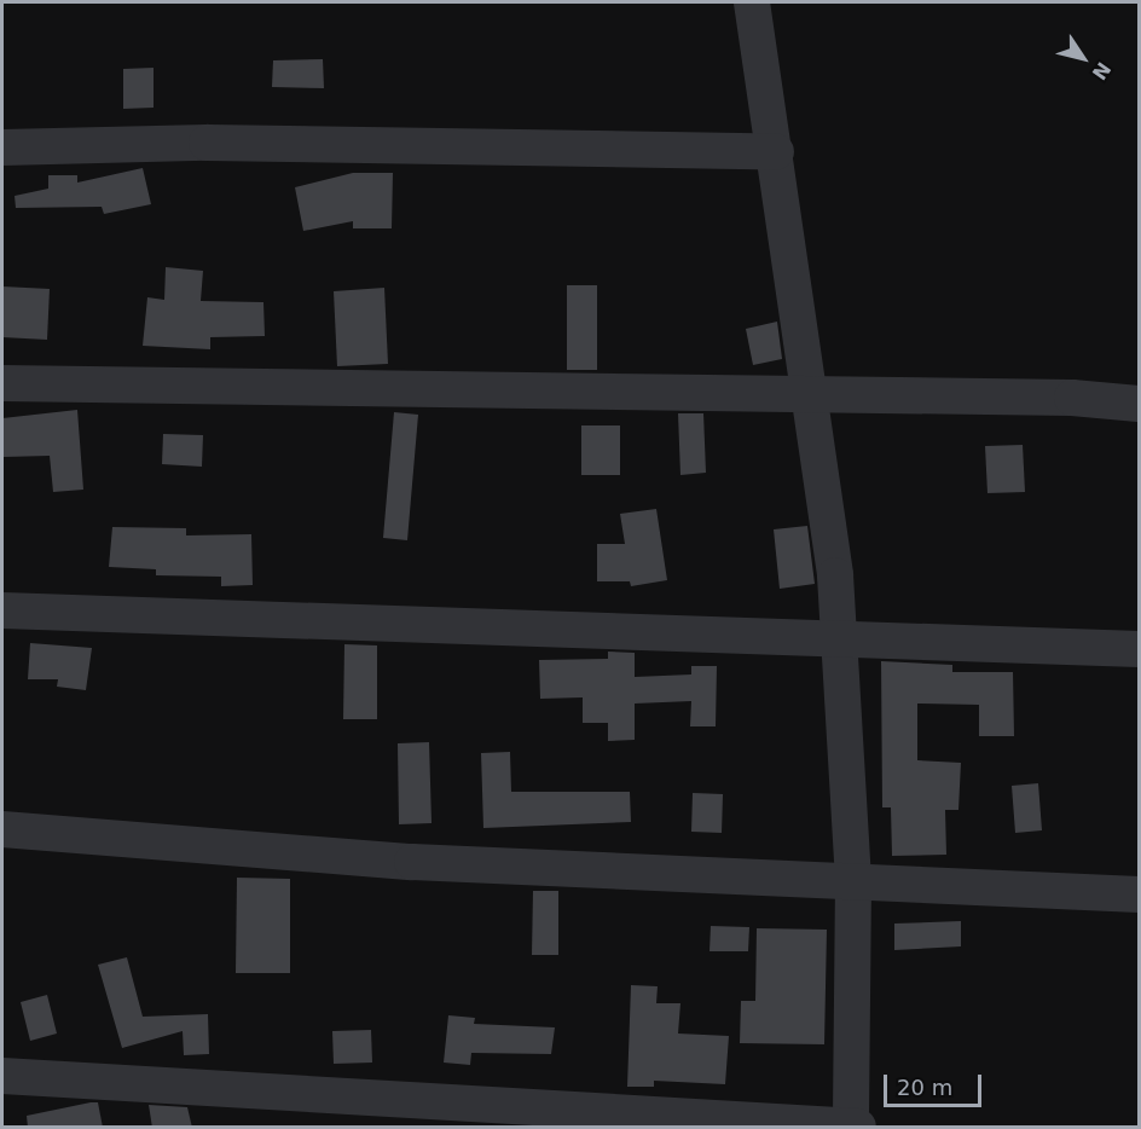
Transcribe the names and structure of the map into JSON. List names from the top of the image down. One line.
{"scale_bar":"20 m","north":"bottom right"}
